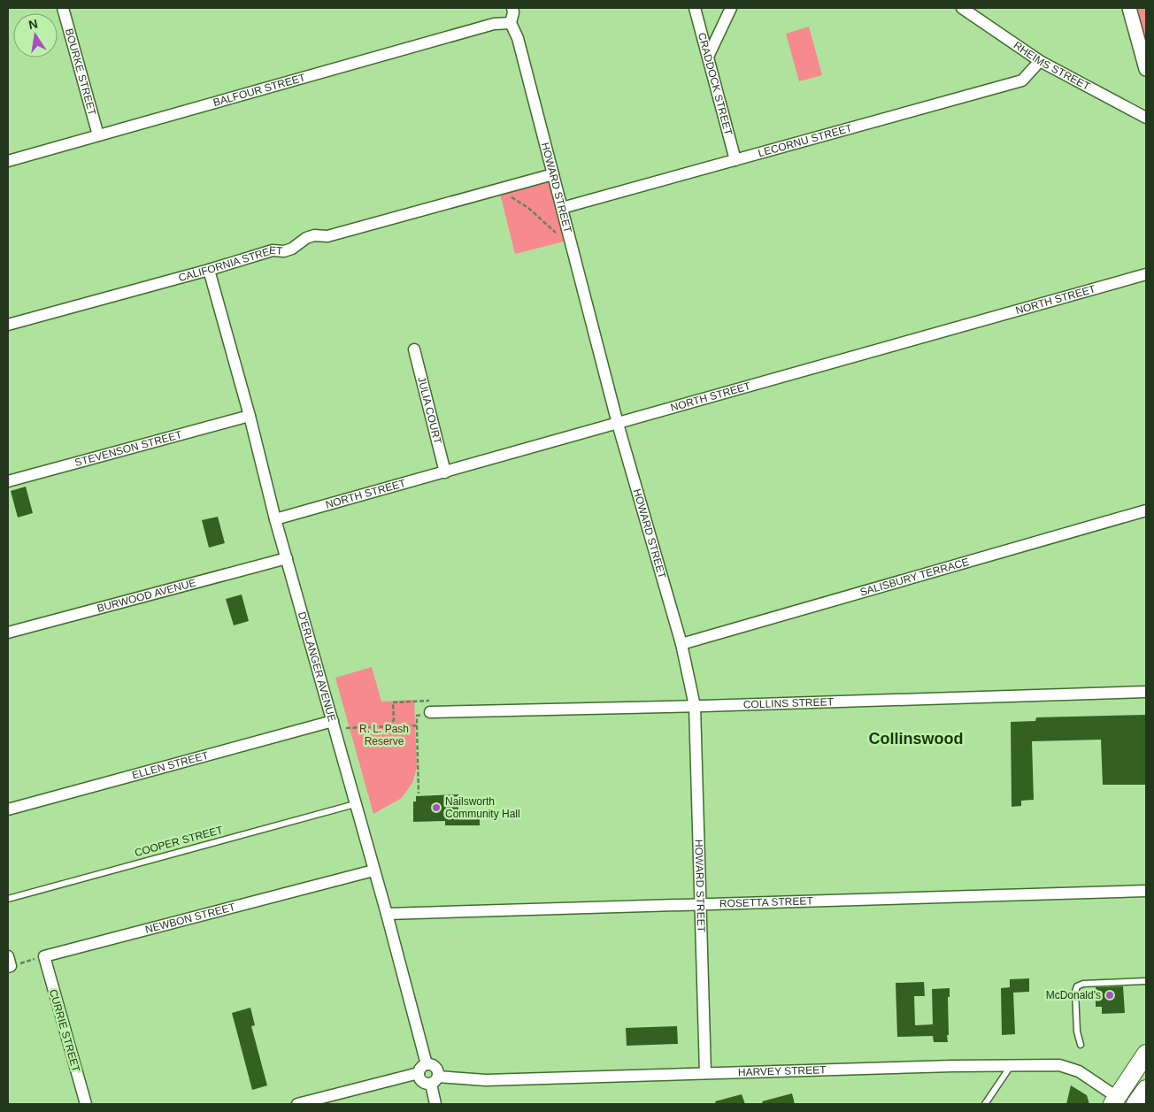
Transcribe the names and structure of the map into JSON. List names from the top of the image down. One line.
{"streets":{"street":["RHEIMS STREET","BOURKE STREET","CRADDOCK STREET","BALFOUR STREET","LECORNU STREET","HOWARD STREET","CALIFORNIA STREET","NORTH STREET","JULIA COURT","STEVENSON STREET","SALISBURY TERRACE","BURWOOD AVENUE","D'ERLANGER AVENUE","COLLINS STREET","ELLEN STREET","ROSETTA STREET","NEWBON STREET","CURRIE STREET","HARVEY STREET"],"lane":["COOPER STREET"]},"crossings":[["RHEIMS STREET","LECORNU STREET"],["BOURKE STREET","BALFOUR STREET"],["CRADDOCK STREET","LECORNU STREET"],["BALFOUR STREET","HOWARD STREET"],["LECORNU STREET","HOWARD STREET"],["HOWARD STREET","CALIFORNIA STREET"],["HOWARD STREET","NORTH STREET"],["HOWARD STREET","SALISBURY TERRACE"],["HOWARD STREET","COLLINS STREET"],["HOWARD STREET","ROSETTA STREET"],["HOWARD STREET","HARVEY STREET"],["CALIFORNIA STREET","D'ERLANGER AVENUE"],["NORTH STREET","JULIA COURT"],["NORTH STREET","D'ERLANGER AVENUE"],["STEVENSON STREET","D'ERLANGER AVENUE"],["BURWOOD AVENUE","D'ERLANGER AVENUE"],["D'ERLANGER AVENUE","ELLEN STREET"],["D'ERLANGER AVENUE","COOPER STREET"],["D'ERLANGER AVENUE","ROSETTA STREET"],["D'ERLANGER AVENUE","NEWBON STREET"],["D'ERLANGER AVENUE","HARVEY STREET"],["NEWBON STREET","CURRIE STREET"]],"districts":["Collinswood"],"parks":["R. L. Pash Reserve"],"places":["Nailsworth Community Hall","McDonald's"],"north":"top"}
